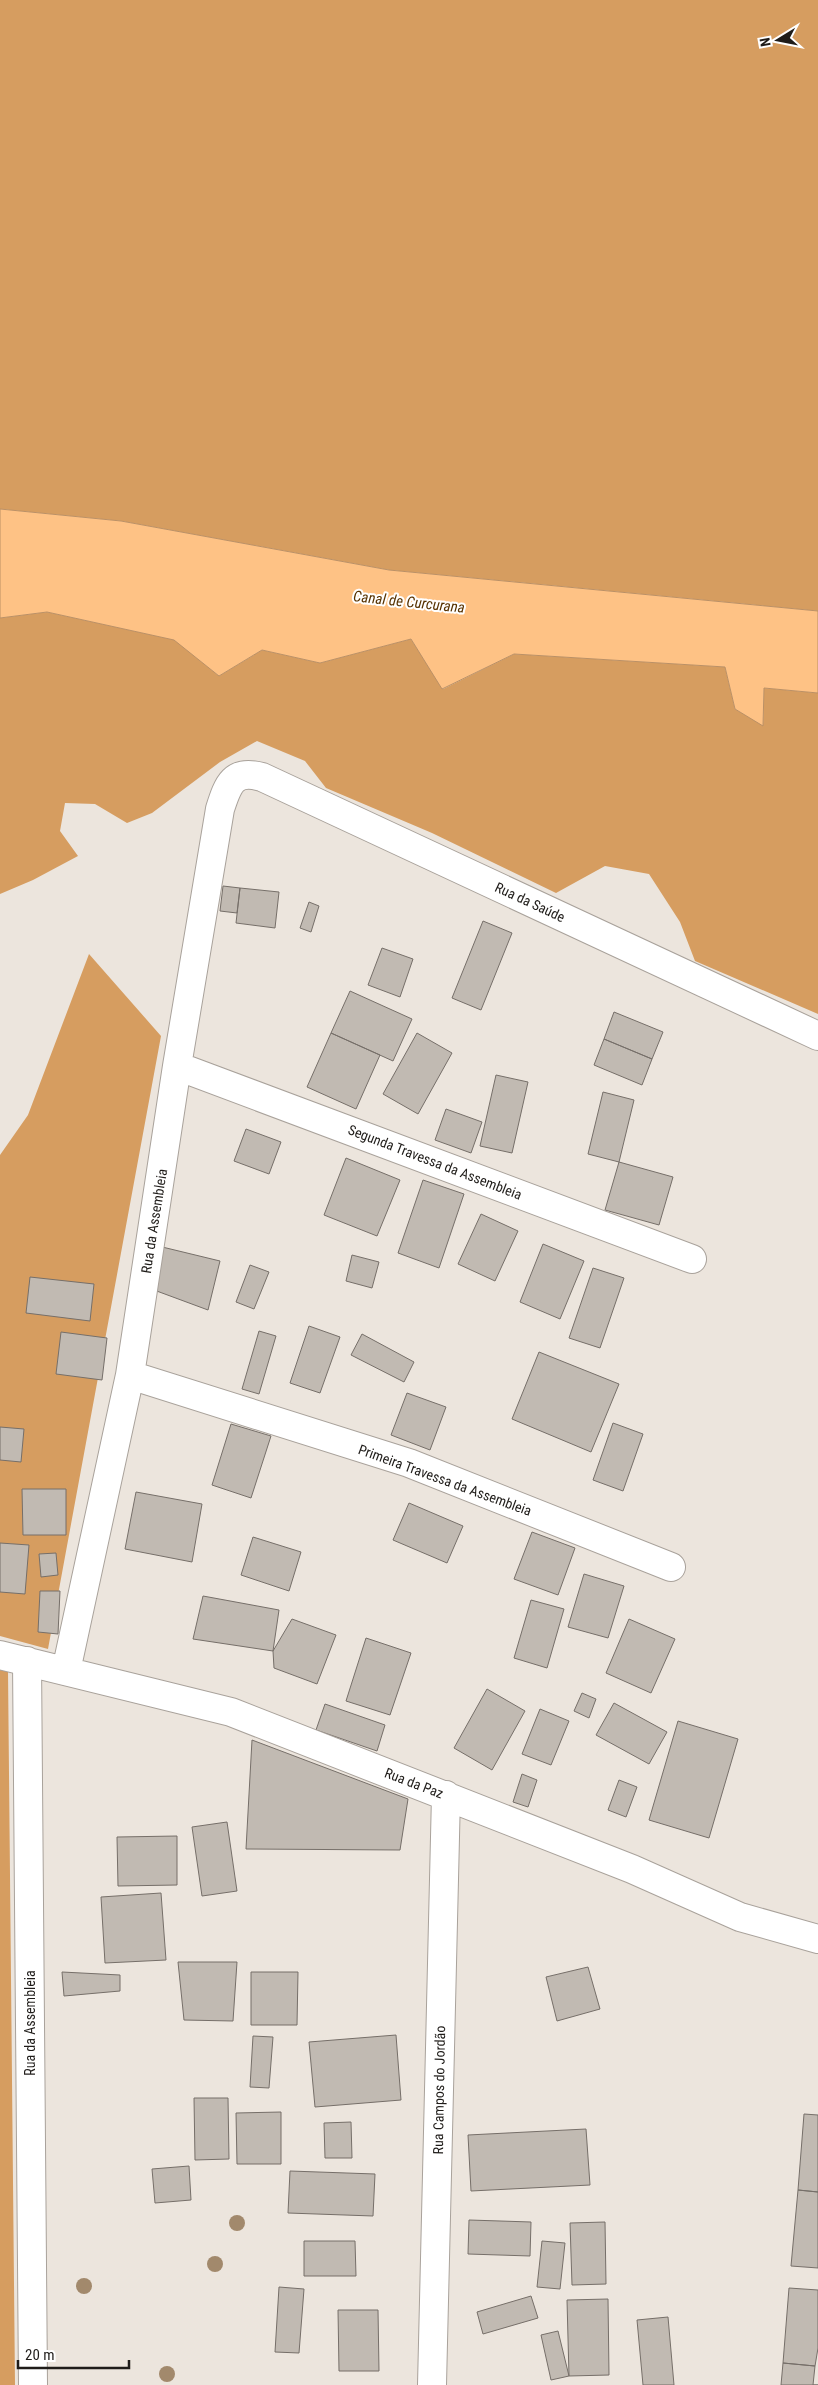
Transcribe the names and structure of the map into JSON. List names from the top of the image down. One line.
{"streets":{"street":["Rua da Saúde","Segunda Travessa da Assembleia","Rua da Assembleia","Primeira Travessa da Assembleia","Rua da Paz","Rua Campos do Jordão"]},"crossings":[["Rua da Saúde","Rua da Assembleia"],["Segunda Travessa da Assembleia","Rua da Assembleia"],["Rua da Assembleia","Primeira Travessa da Assembleia"],["Rua da Assembleia","Rua da Paz"],["Rua da Paz","Rua Campos do Jordão"]],"water":["Canal de Curcurana"],"scale_bar":"20 m","north":"left"}
